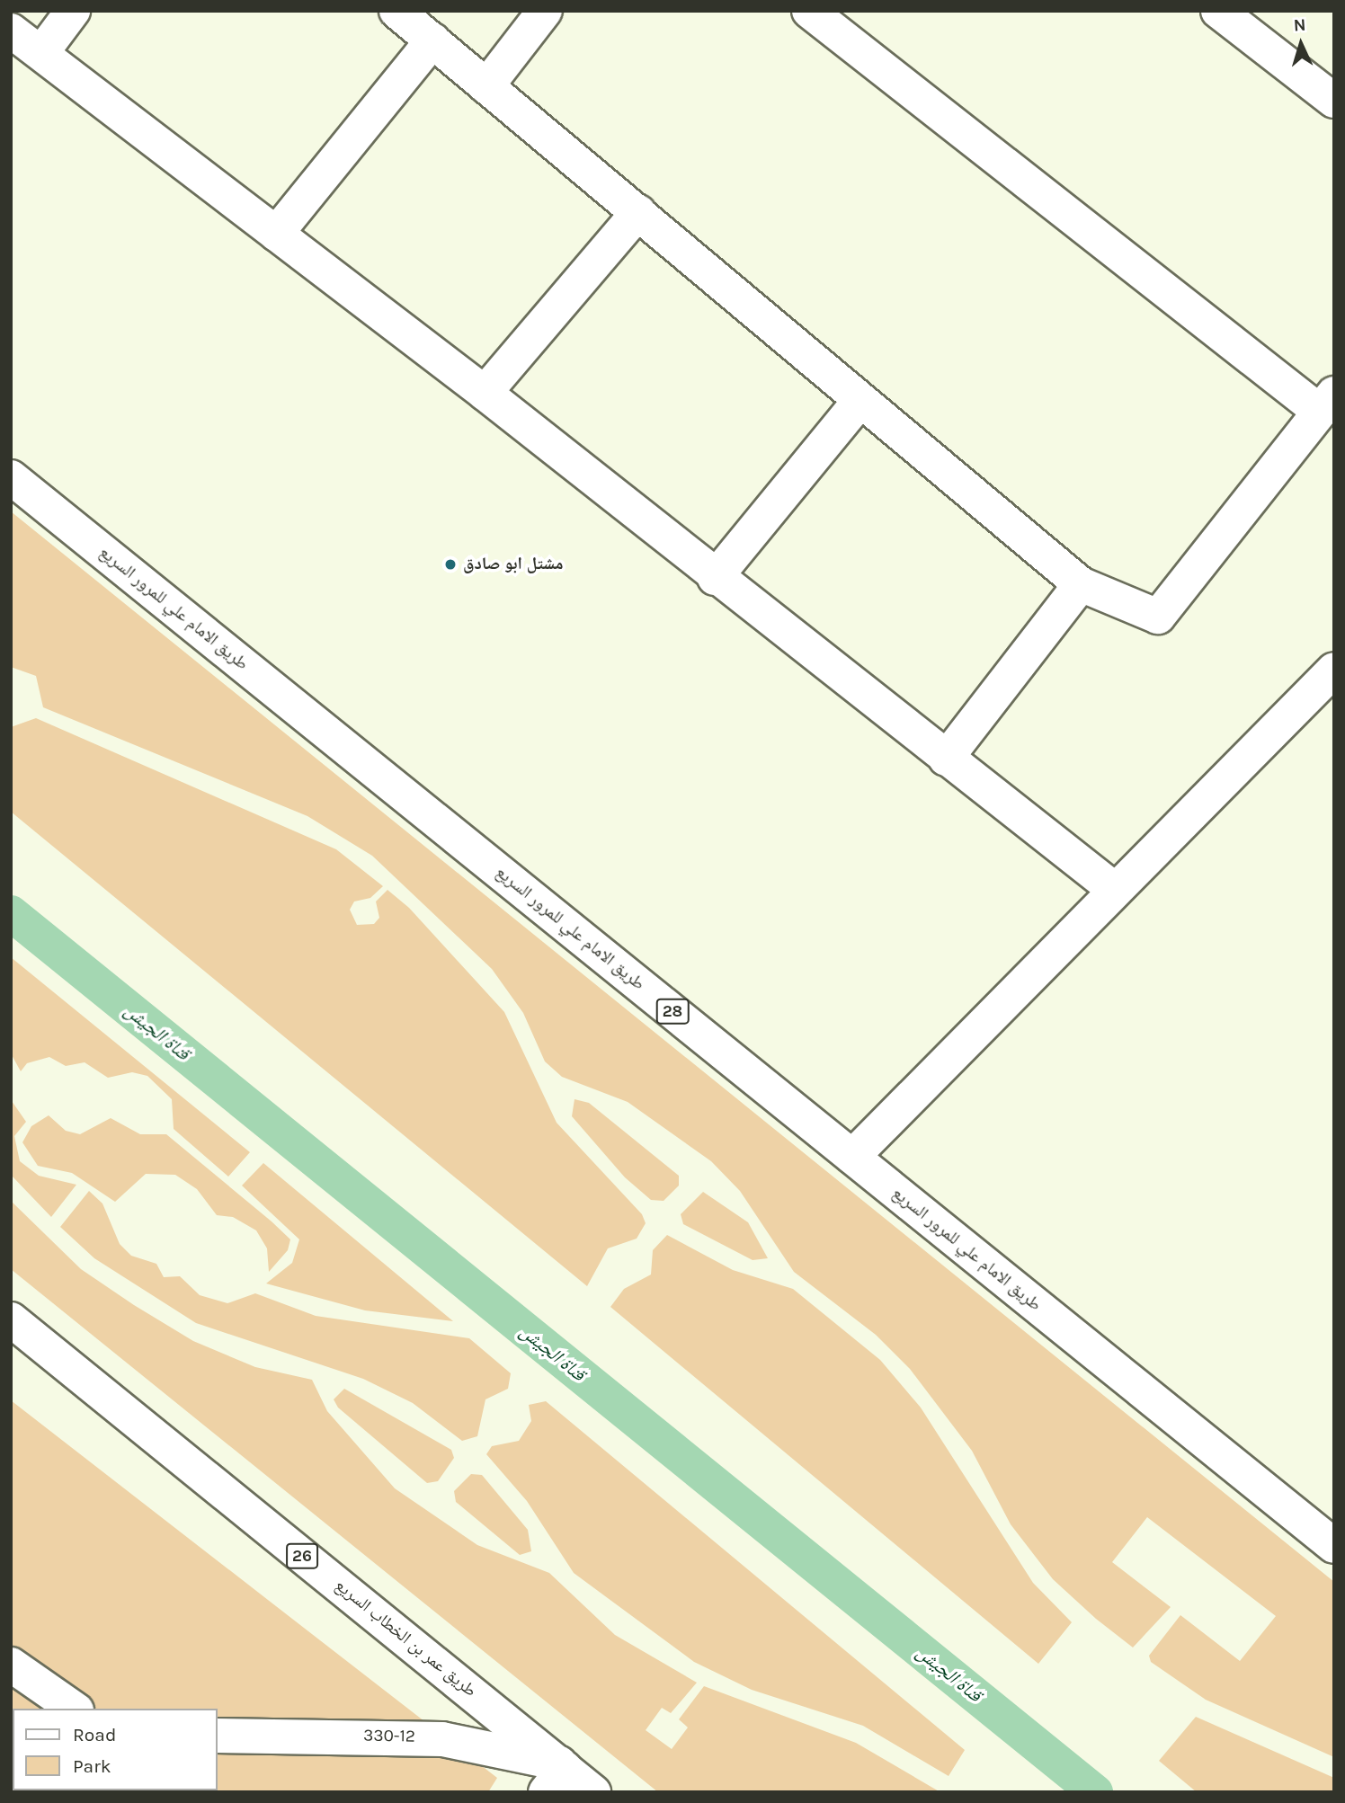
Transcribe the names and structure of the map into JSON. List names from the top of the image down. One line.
{"streets":{"main road":["طريق الامام علي للمرور السريع","28","26","طريق عمر بن الخطاب السريع","330-12"]},"crossings":[["طريق عمر بن الخطاب السريع","330-12"]],"water":["قناة الجيش"],"places":["مشتل ابو صادق"],"legend":["Road","Park"],"north":"top"}
